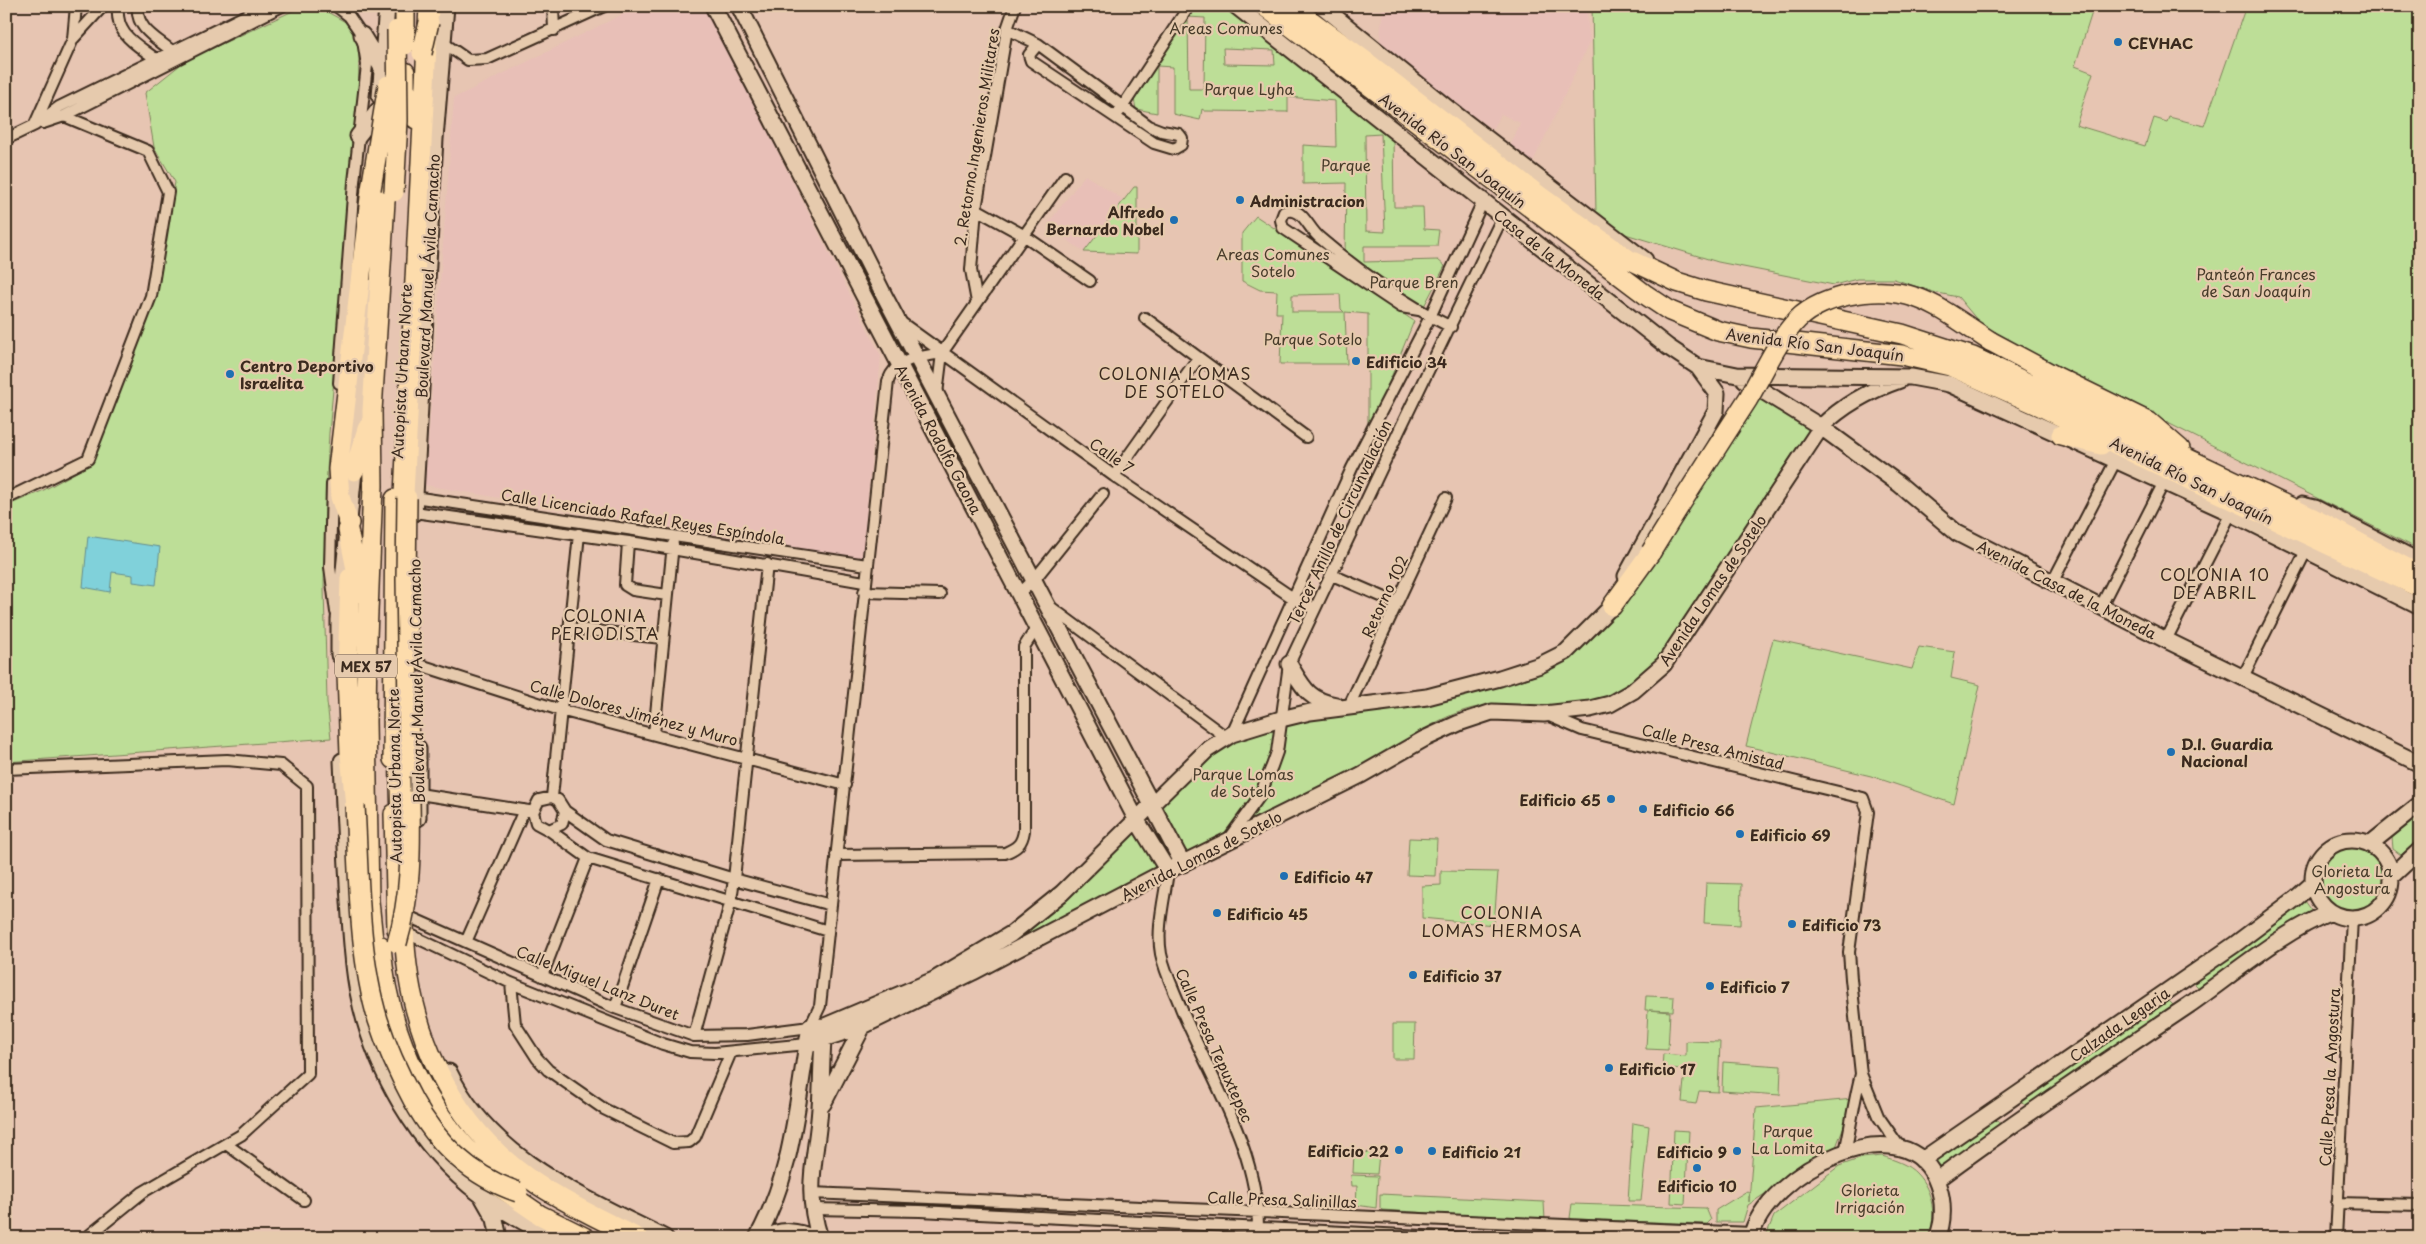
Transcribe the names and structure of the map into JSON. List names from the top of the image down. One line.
{"streets":{"highway":["Avenida Río San Joaquín","Boulevard Manuel Ávila Camacho","Autopista Urbana Norte","MEX 57"],"main road":["Casa de la Moneda","Avenida Rodolfo Gaona","Avenida Casa de la Moneda","Avenida Lomas de Sotelo","Calzada Legaria"],"street":["2. Retorno Ingenieros Militares","Calle 7","Calle Licenciado Rafael Reyes Espíndola","Tercer Anillo de Circunvalación","Retorno 102","Calle Dolores Jiménez y Muro","Calle Presa Amistad","Calle Miguel Lanz Duret","Calle Presa Tepuxtepec","Calle Presa la Angostura","Calle Presa Salinillas"]},"crossings":[["Avenida Río San Joaquín","Casa de la Moneda"],["Avenida Río San Joaquín","Avenida Lomas de Sotelo"],["Casa de la Moneda","Tercer Anillo de Circunvalación"],["Casa de la Moneda","Avenida Casa de la Moneda"],["Casa de la Moneda","Avenida Lomas de Sotelo"],["Boulevard Manuel Ávila Camacho","Autopista Urbana Norte"],["Boulevard Manuel Ávila Camacho","Calle Licenciado Rafael Reyes Espíndola"],["Boulevard Manuel Ávila Camacho","Calle Dolores Jiménez y Muro"],["Boulevard Manuel Ávila Camacho","Calle Miguel Lanz Duret"],["Avenida Rodolfo Gaona","Calle 7"],["Avenida Rodolfo Gaona","Avenida Lomas de Sotelo"],["Avenida Rodolfo Gaona","Calle Presa Tepuxtepec"],["Calle 7","Tercer Anillo de Circunvalación"],["Tercer Anillo de Circunvalación","Avenida Lomas de Sotelo"],["Avenida Casa de la Moneda","Avenida Lomas de Sotelo"],["Avenida Lomas de Sotelo","Retorno 102"],["Avenida Lomas de Sotelo","Calle Presa Amistad"],["Avenida Lomas de Sotelo","Calle Miguel Lanz Duret"],["Avenida Lomas de Sotelo","Calle Presa Tepuxtepec"],["Calzada Legaria","Calle Presa la Angostura"],["Calle Presa Tepuxtepec","Calle Presa Salinillas"]],"districts":["COLONIA LOMAS DE SOTELO","COLONIA 10 DE ABRIL","COLONIA PERIODISTA","COLONIA LOMAS HERMOSA"],"parks":["Areas Comunes","Parque Lyha","Parque","Areas Comunes Sotelo","Panteón Frances de San Joaquín","Parque Bren","Parque Sotelo","Parque Lomas de Sotelo","Glorieta La Angostura","Parque La Lomita","Glorieta Irrigación"],"places":["CEVHAC","Administracion","Alfredo Bernardo Nobel","Edificio 34","Centro Deportivo Israelita","D.I. Guardia Nacional","Edificio 65","Edificio 66","Edificio 69","Edificio 47","Edificio 45","Edificio 73","Edificio 37","Edificio 7","Edificio 17","Edificio 22","Edificio 21","Edificio 9","Edificio 10"]}
